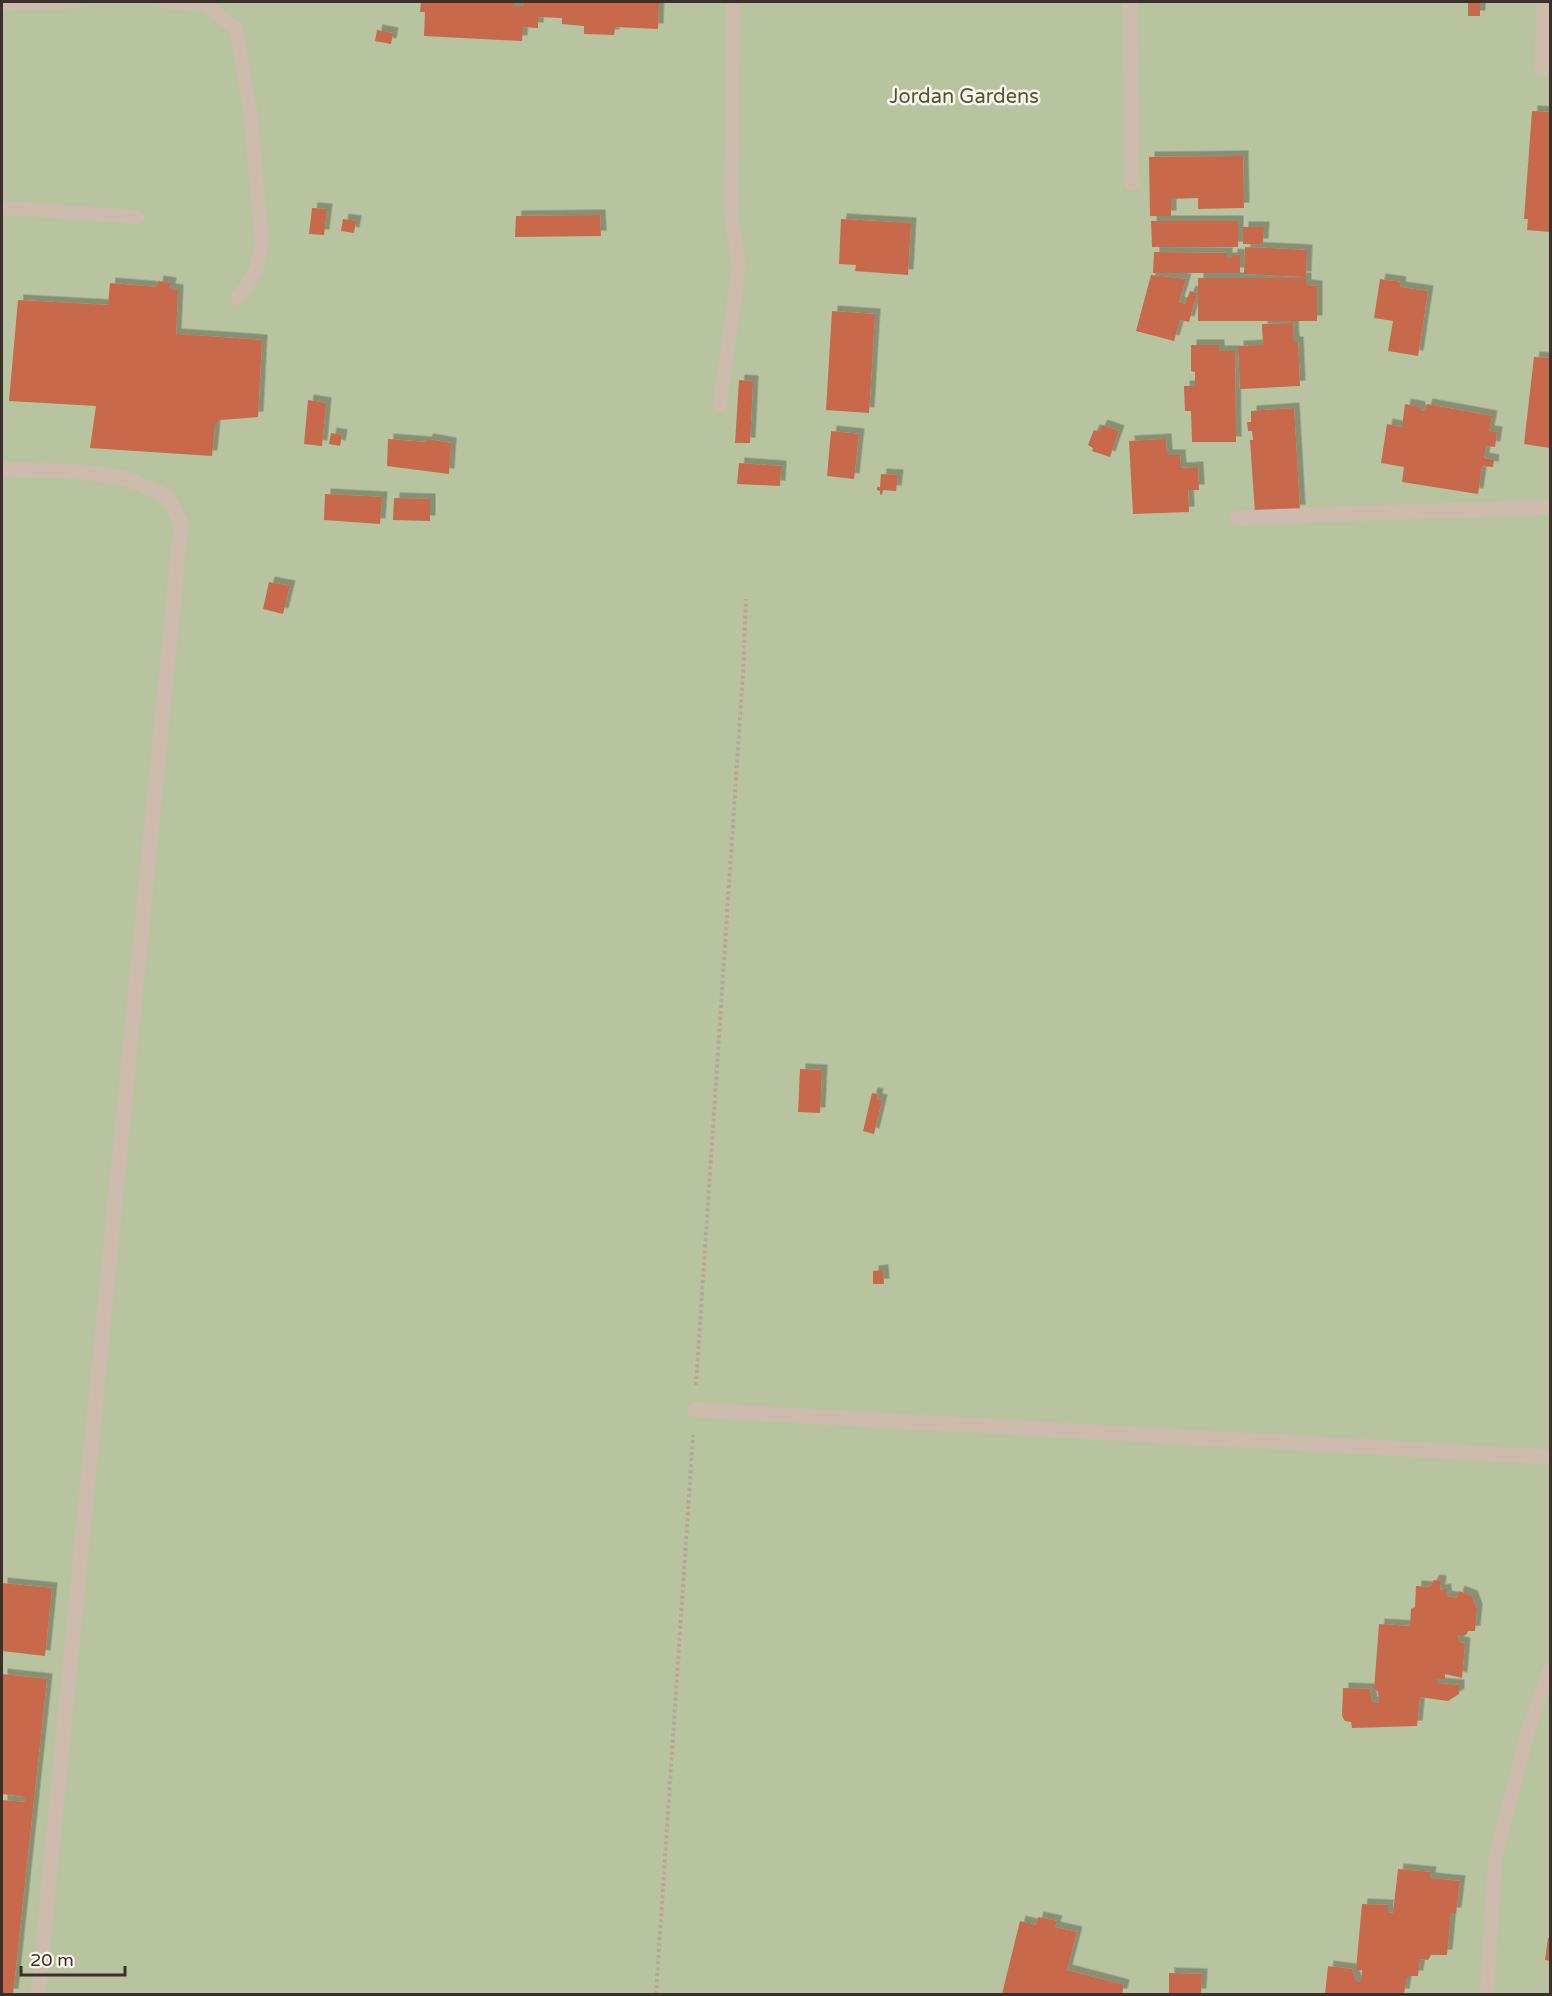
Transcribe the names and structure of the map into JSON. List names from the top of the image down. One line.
{"parks":["Jordan Gardens"],"scale_bar":"20 m"}
